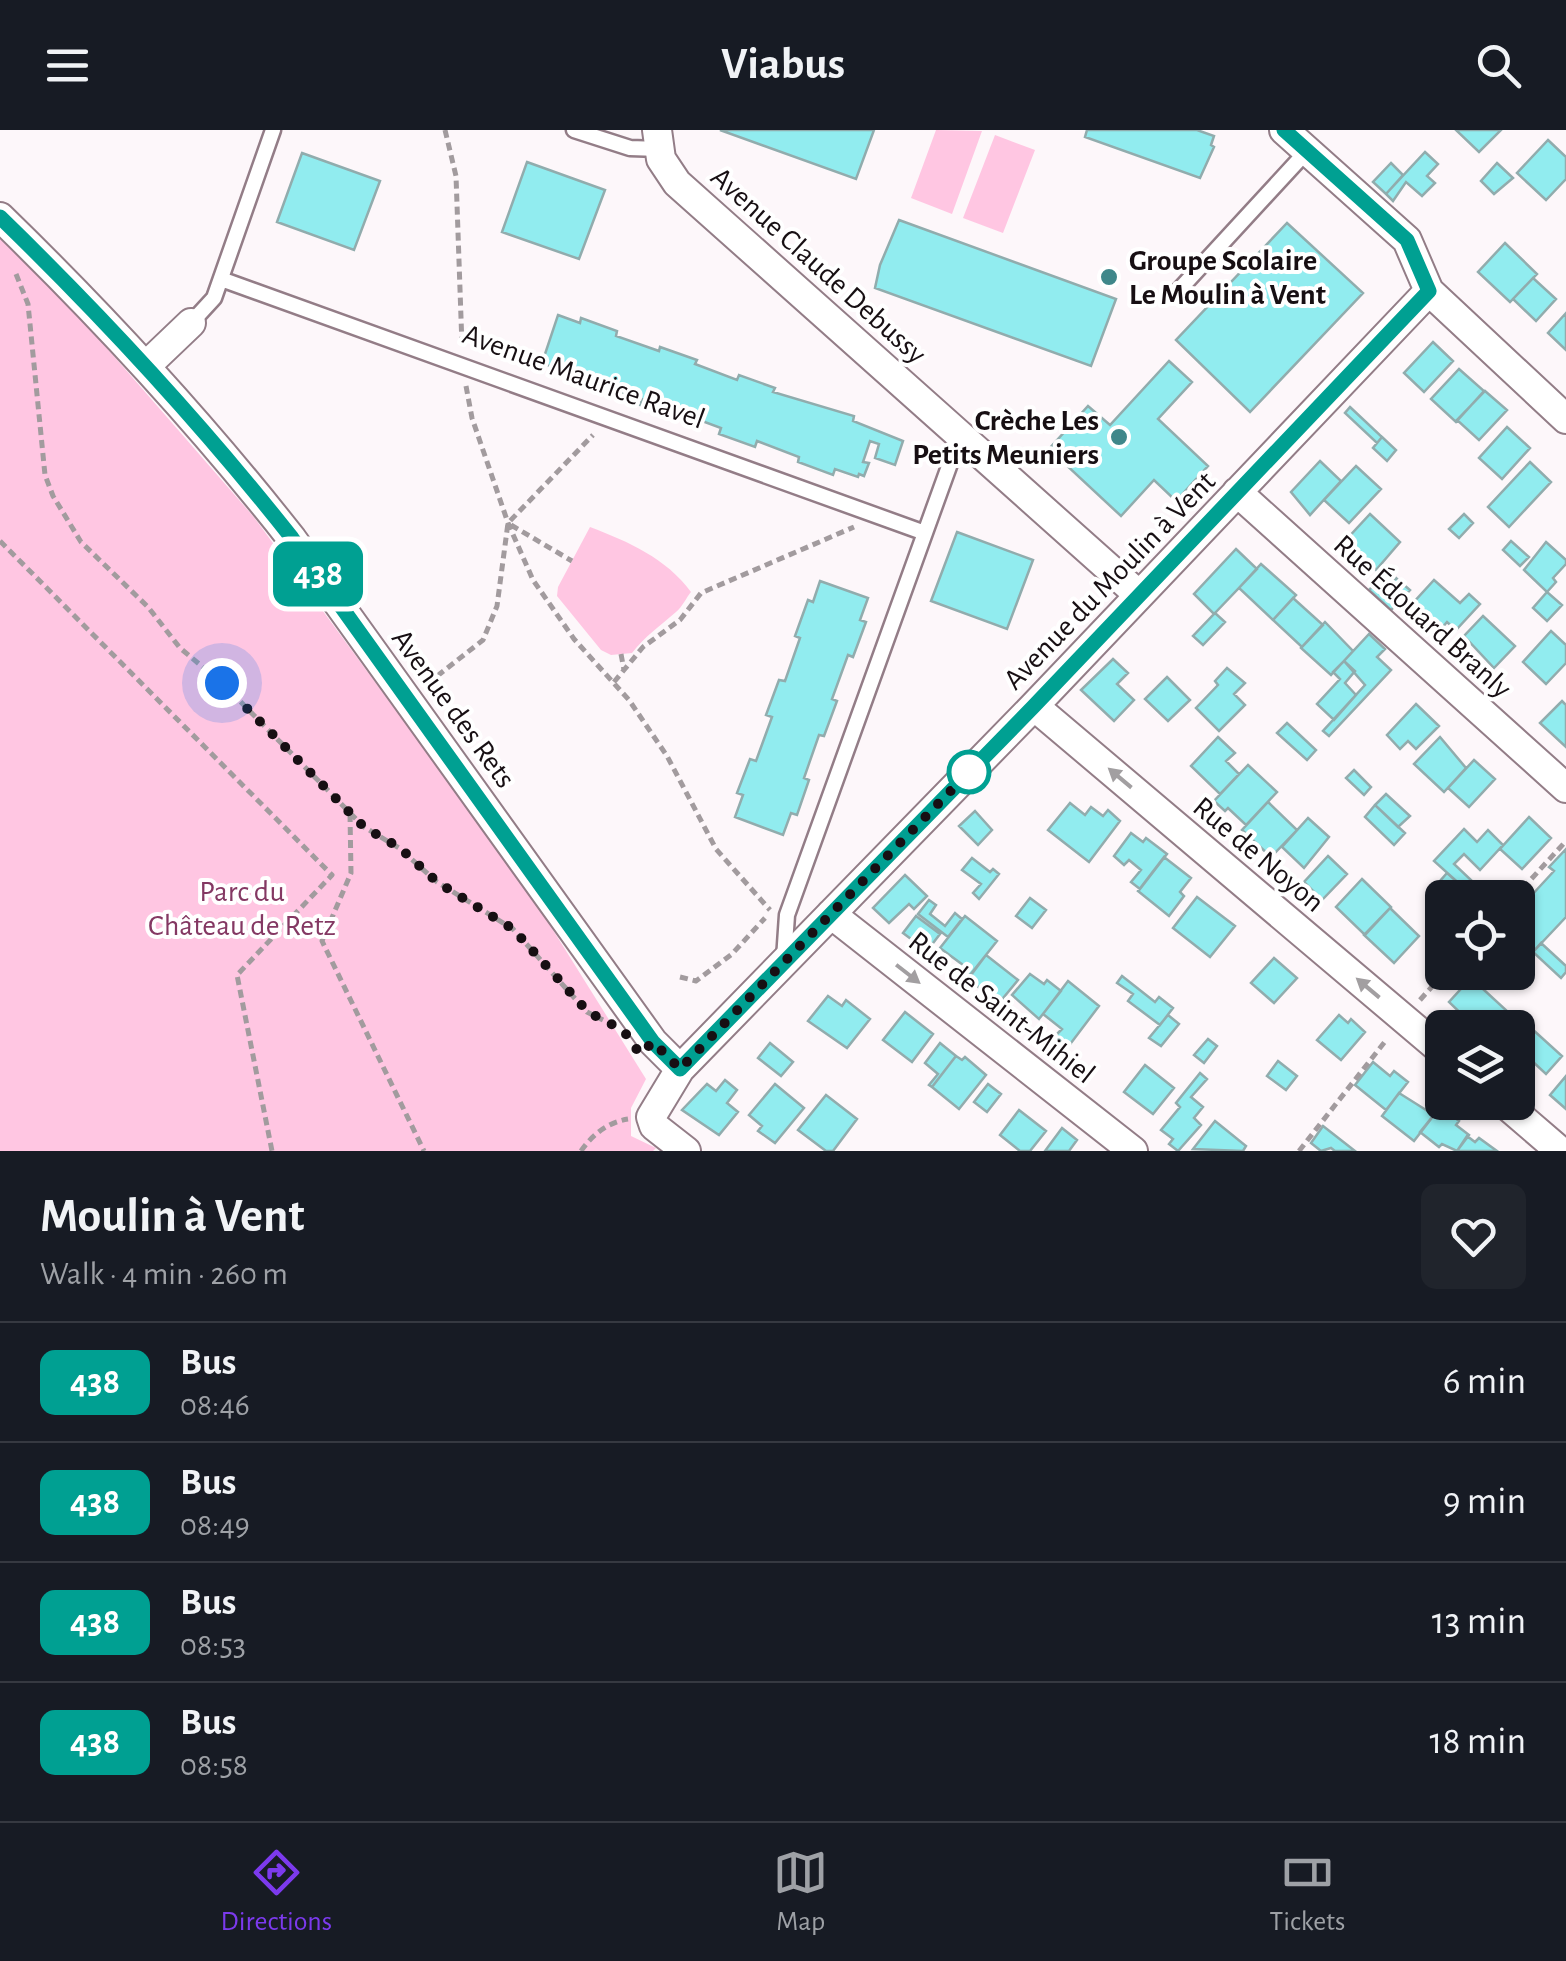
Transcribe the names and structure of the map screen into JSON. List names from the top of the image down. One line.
{"streets":{"street":["Avenue Claude Debussy","Avenue du Moulin à Vent","Rue Édouard Branly","Avenue des Rets","Rue de Noyon","Rue de Saint-Mihiel"],"lane":["Avenue Maurice Ravel"]},"crossings":[["Avenue Claude Debussy","Avenue du Moulin à Vent"],["Avenue du Moulin à Vent","Rue Édouard Branly"],["Avenue du Moulin à Vent","Avenue des Rets"],["Avenue du Moulin à Vent","Rue de Noyon"],["Avenue du Moulin à Vent","Rue de Saint-Mihiel"]],"one_way":["Rue de Noyon","Rue de Saint-Mihiel"],"parks":["Parc du Château de Retz"],"places":["Groupe Scolaire Le Moulin à Vent","Crèche Les Petits Meuniers"],"lines":["bus line 438"],"page":{"header":"Viabus","on_map":"438","heading":["Moulin à Vent","Walk · 4 min · 260 m"],"list":[{"mark":"438","name":"Bus","note":"08:46","value":"6 min"},{"mark":"438","name":"Bus","note":"08:49","value":"9 min"},{"mark":"438","name":"Bus","note":"08:53","value":"13 min"},{"mark":"438","name":"Bus","note":"08:58","value":"18 min"}],"tabs":["Directions","Map","Tickets"]}}
